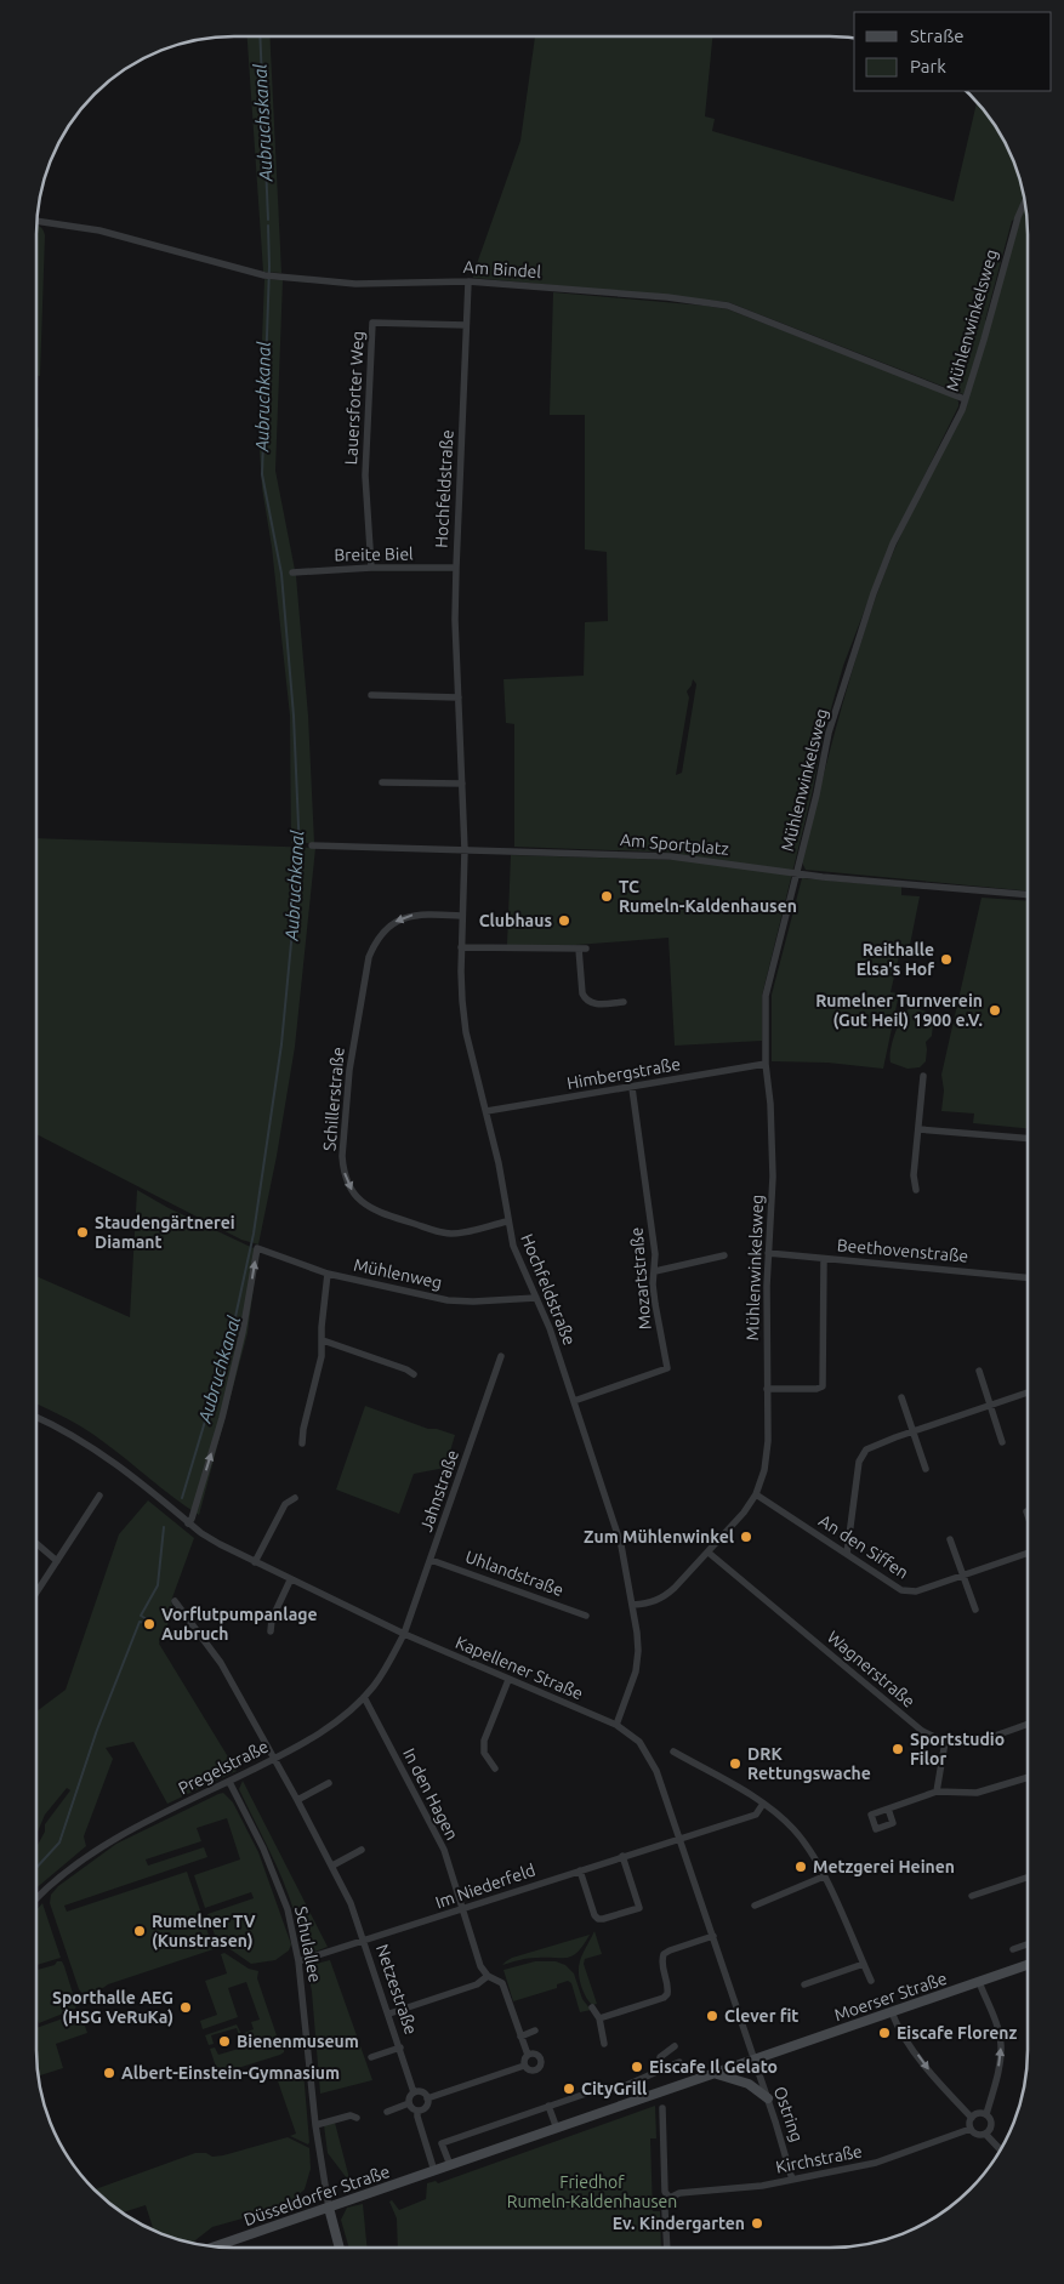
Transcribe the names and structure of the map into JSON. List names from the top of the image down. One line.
{"streets":{"main road":["Moerser Straße","Düsseldorfer Straße"],"street":["Am Bindel","Mühlenwinkelsweg","Lauersforter Weg","Hochfeldstraße","Breite Biel","Am Sportplatz","Himbergstraße","Schillerstraße","Beethovenstraße","Mühlenweg","Mozartstraße","Jahnstraße","An den Siffen","Uhlandstraße","Kapellener Straße","Wagnerstraße","Pregelstraße","In den Hagen","Im Niederfeld","Schulallee","Netzestraße","Ostring","Kirchstraße"]},"crossings":[["Am Bindel","Mühlenwinkelsweg"],["Am Bindel","Hochfeldstraße"],["Mühlenwinkelsweg","Hochfeldstraße"],["Mühlenwinkelsweg","Am Sportplatz"],["Mühlenwinkelsweg","Himbergstraße"],["Mühlenwinkelsweg","Beethovenstraße"],["Mühlenwinkelsweg","An den Siffen"],["Mühlenwinkelsweg","Wagnerstraße"],["Lauersforter Weg","Hochfeldstraße"],["Lauersforter Weg","Breite Biel"],["Hochfeldstraße","Breite Biel"],["Hochfeldstraße","Am Sportplatz"],["Hochfeldstraße","Himbergstraße"],["Hochfeldstraße","Schillerstraße"],["Hochfeldstraße","Mühlenweg"],["Hochfeldstraße","Mozartstraße"],["Hochfeldstraße","Kapellener Straße"],["Himbergstraße","Mozartstraße"],["Mühlenweg","Kapellener Straße"],["Jahnstraße","Uhlandstraße"],["Jahnstraße","Kapellener Straße"],["Jahnstraße","Pregelstraße"],["Kapellener Straße","Pregelstraße"],["Kapellener Straße","Im Niederfeld"],["Kapellener Straße","Moerser Straße"],["Kapellener Straße","Ostring"],["Kapellener Straße","Düsseldorfer Straße"],["Pregelstraße","In den Hagen"],["Pregelstraße","Schulallee"],["Pregelstraße","Netzestraße"],["In den Hagen","Im Niederfeld"],["Im Niederfeld","Schulallee"],["Im Niederfeld","Netzestraße"],["Schulallee","Düsseldorfer Straße"],["Moerser Straße","Ostring"],["Moerser Straße","Düsseldorfer Straße"],["Ostring","Kirchstraße"],["Ostring","Düsseldorfer Straße"]],"water":["Aubruchskanal","Aubruchkanal"],"parks":["Friedhof Rumeln-Kaldenhausen"],"places":["TC Rumeln-Kaldenhausen","Clubhaus","Reithalle Elsa's Hof","Rumelner Turnverein (Gut Heil) 1900 e.V.","Staudengärtnerei Diamant","Zum Mühlenwinkel","Vorflutpumpanlage Aubruch","Sportstudio Filor","DRK Rettungswache","Metzgerei Heinen","Rumelner TV (Kunstrasen)","Sporthalle AEG (HSG VeRuKa)","Clever fit","Eiscafe Florenz","Bienenmuseum","Eiscafe Il Gelato","Albert-Einstein-Gymnasium","CityGrill","Ev. Kindergarten"],"legend":["Straße","Park"]}
